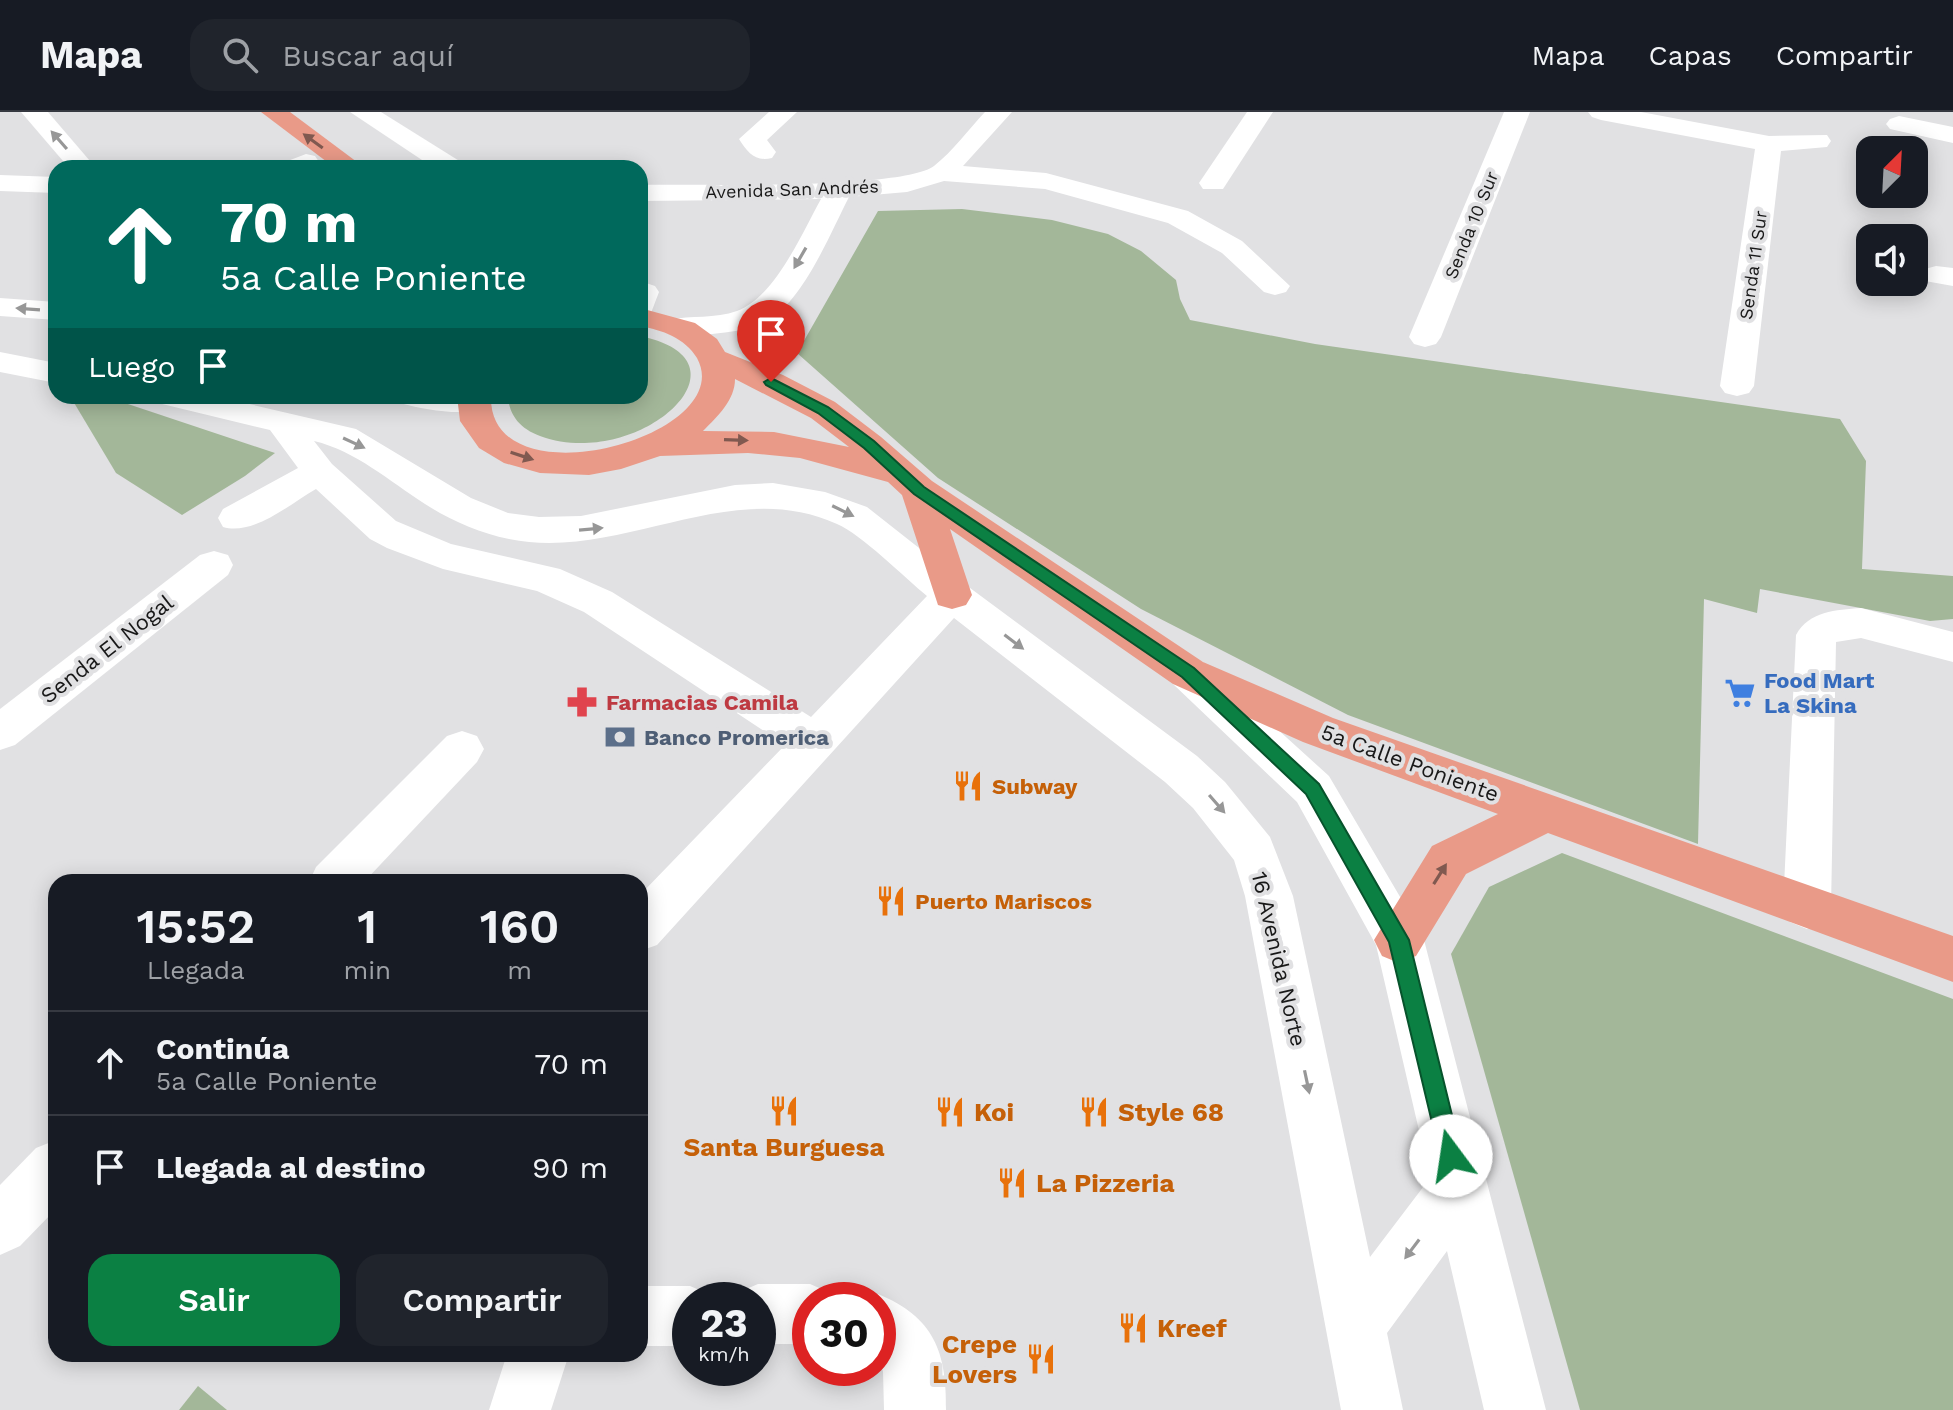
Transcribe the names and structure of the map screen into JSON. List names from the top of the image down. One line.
{"streets":{"main road":["5a Calle Poniente"],"street":["Avenida San Andrés","Senda 10 Sur","Senda 11 Sur","Senda El Nogal","16 Avenida Norte"]},"places":{"supermarket":["Food Mart La Skina"],"pharmacy":["Farmacias Camila"],"bank":["Banco Promerica"],"restaurant":["Subway","Puerto Mariscos","Santa Burguesa","Koi","Style 68","La Pizzeria","Kreef","Crepe Lovers"]},"north":"top right","page":{"header":"Mapa","search":"Buscar aquí","nav":["Mapa","Capas","Compartir"],"turn":["70 m","5a Calle Poniente"],"then":"Luego","eta":["15:52","Llegada","1","min","160","m"],"list":[{"name":"Continúa","note":"5a Calle Poniente","value":"70 m"},{"name":"Llegada al destino","value":"90 m"}],"buttons":["Salir","Compartir"],"speed":"23 km/h","limit":"30"}}
